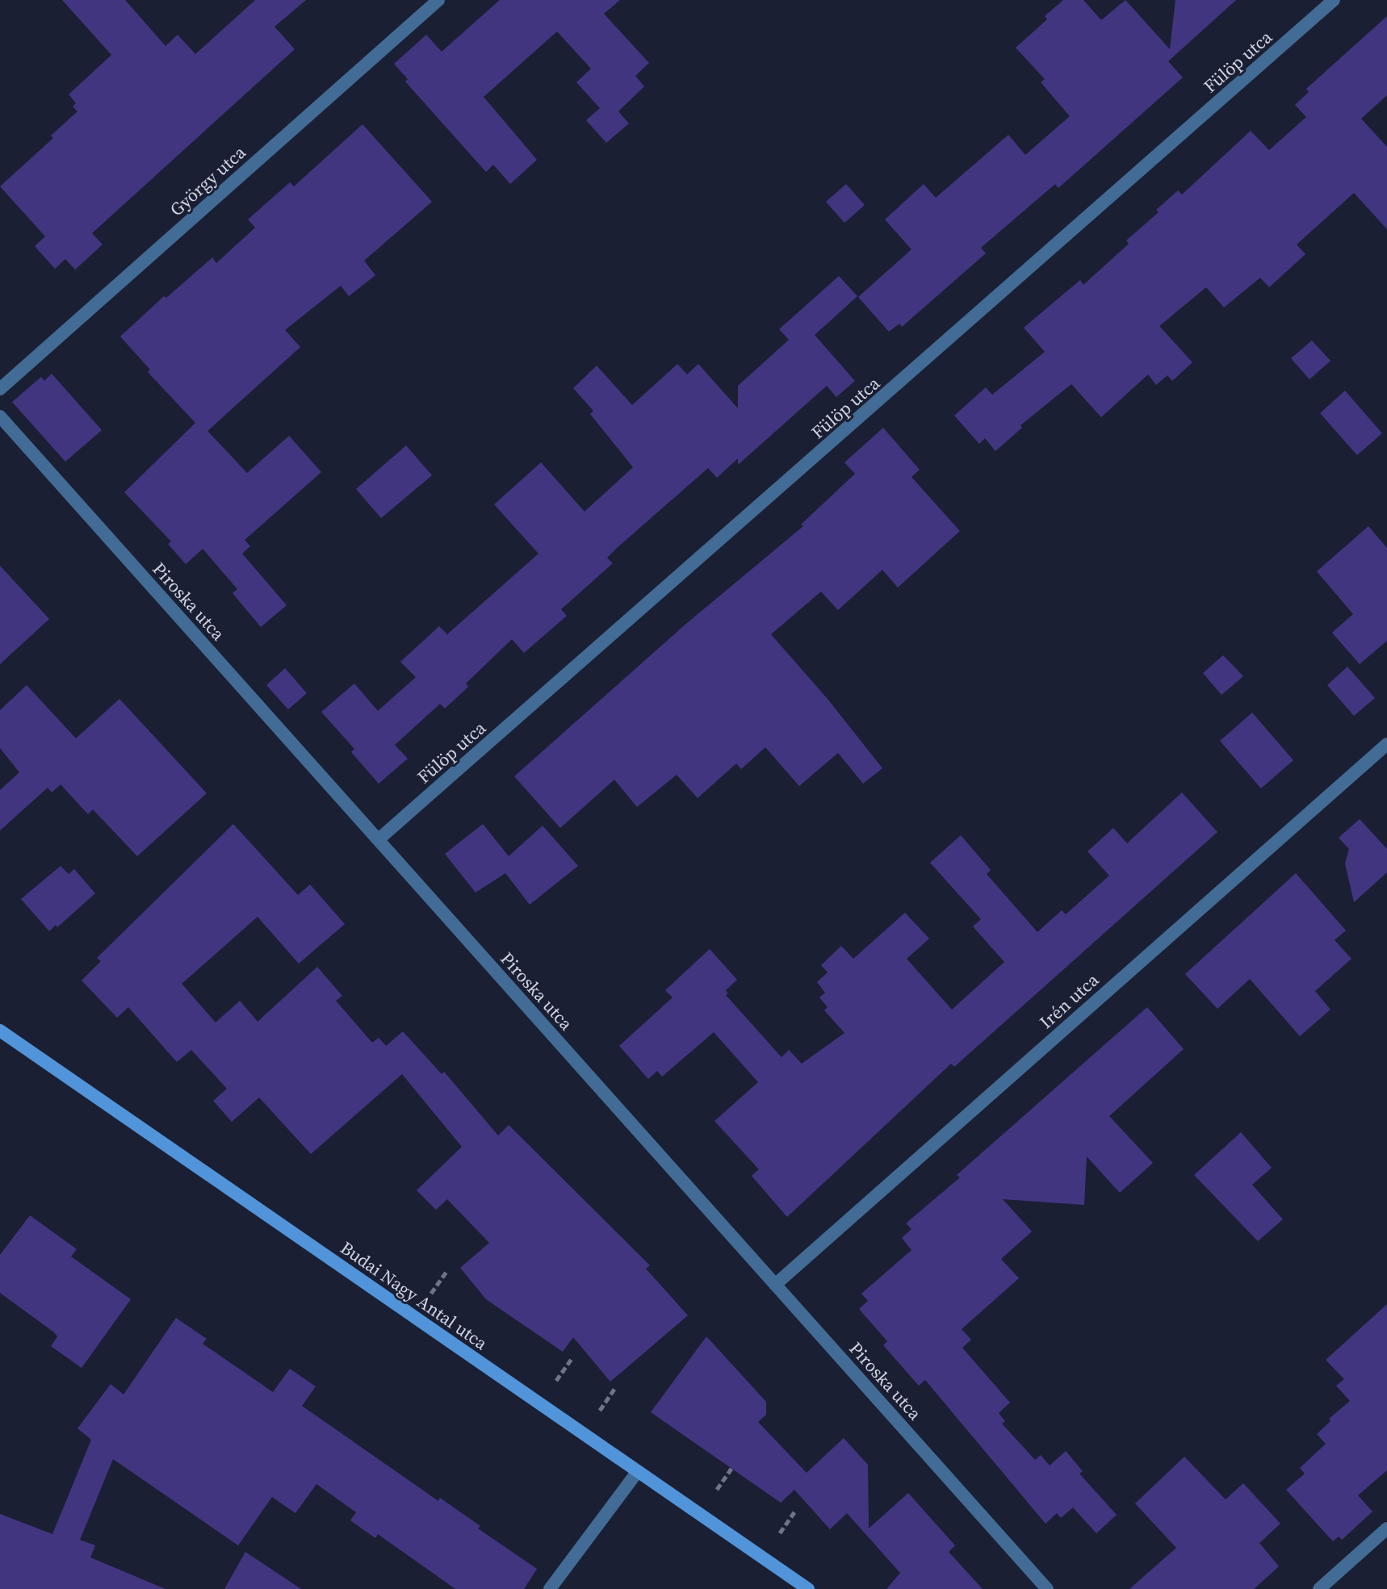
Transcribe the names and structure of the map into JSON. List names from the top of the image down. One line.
{"streets":{"street":["Fülöp utca","György utca","Piroska utca","Irén utca","Budai Nagy Antal utca"]},"crossings":[["Fülöp utca","Piroska utca"],["Piroska utca","Irén utca"]]}
